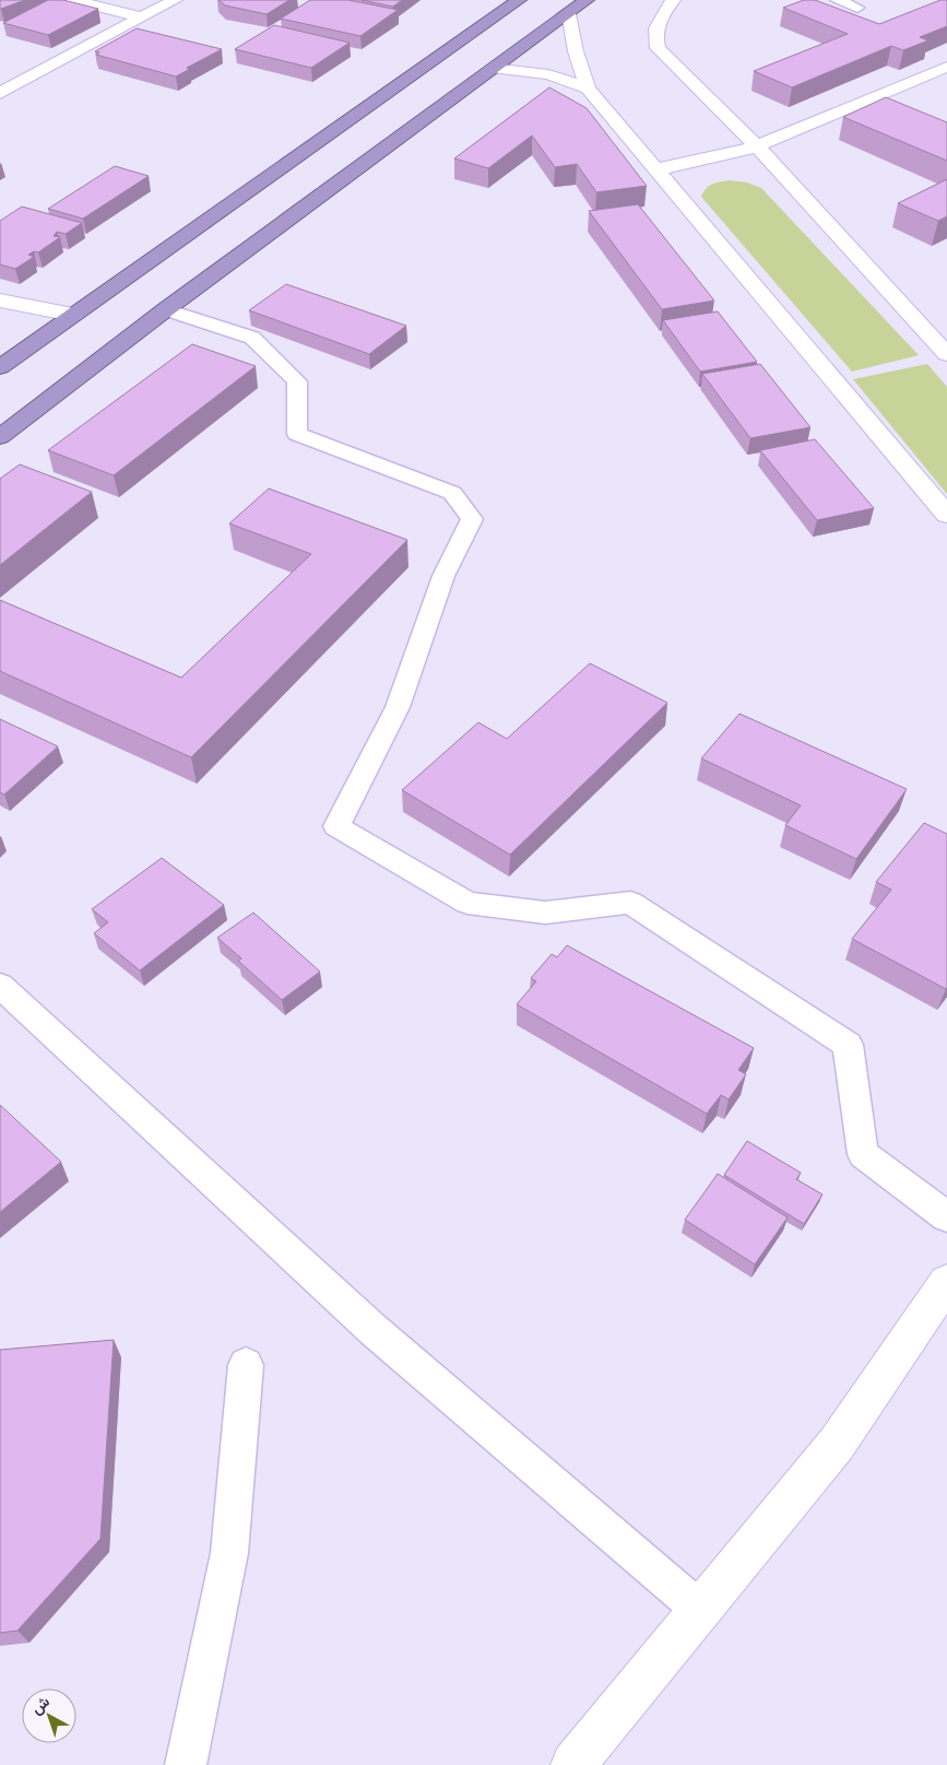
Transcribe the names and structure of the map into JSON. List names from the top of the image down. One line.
{"north":"top left"}
